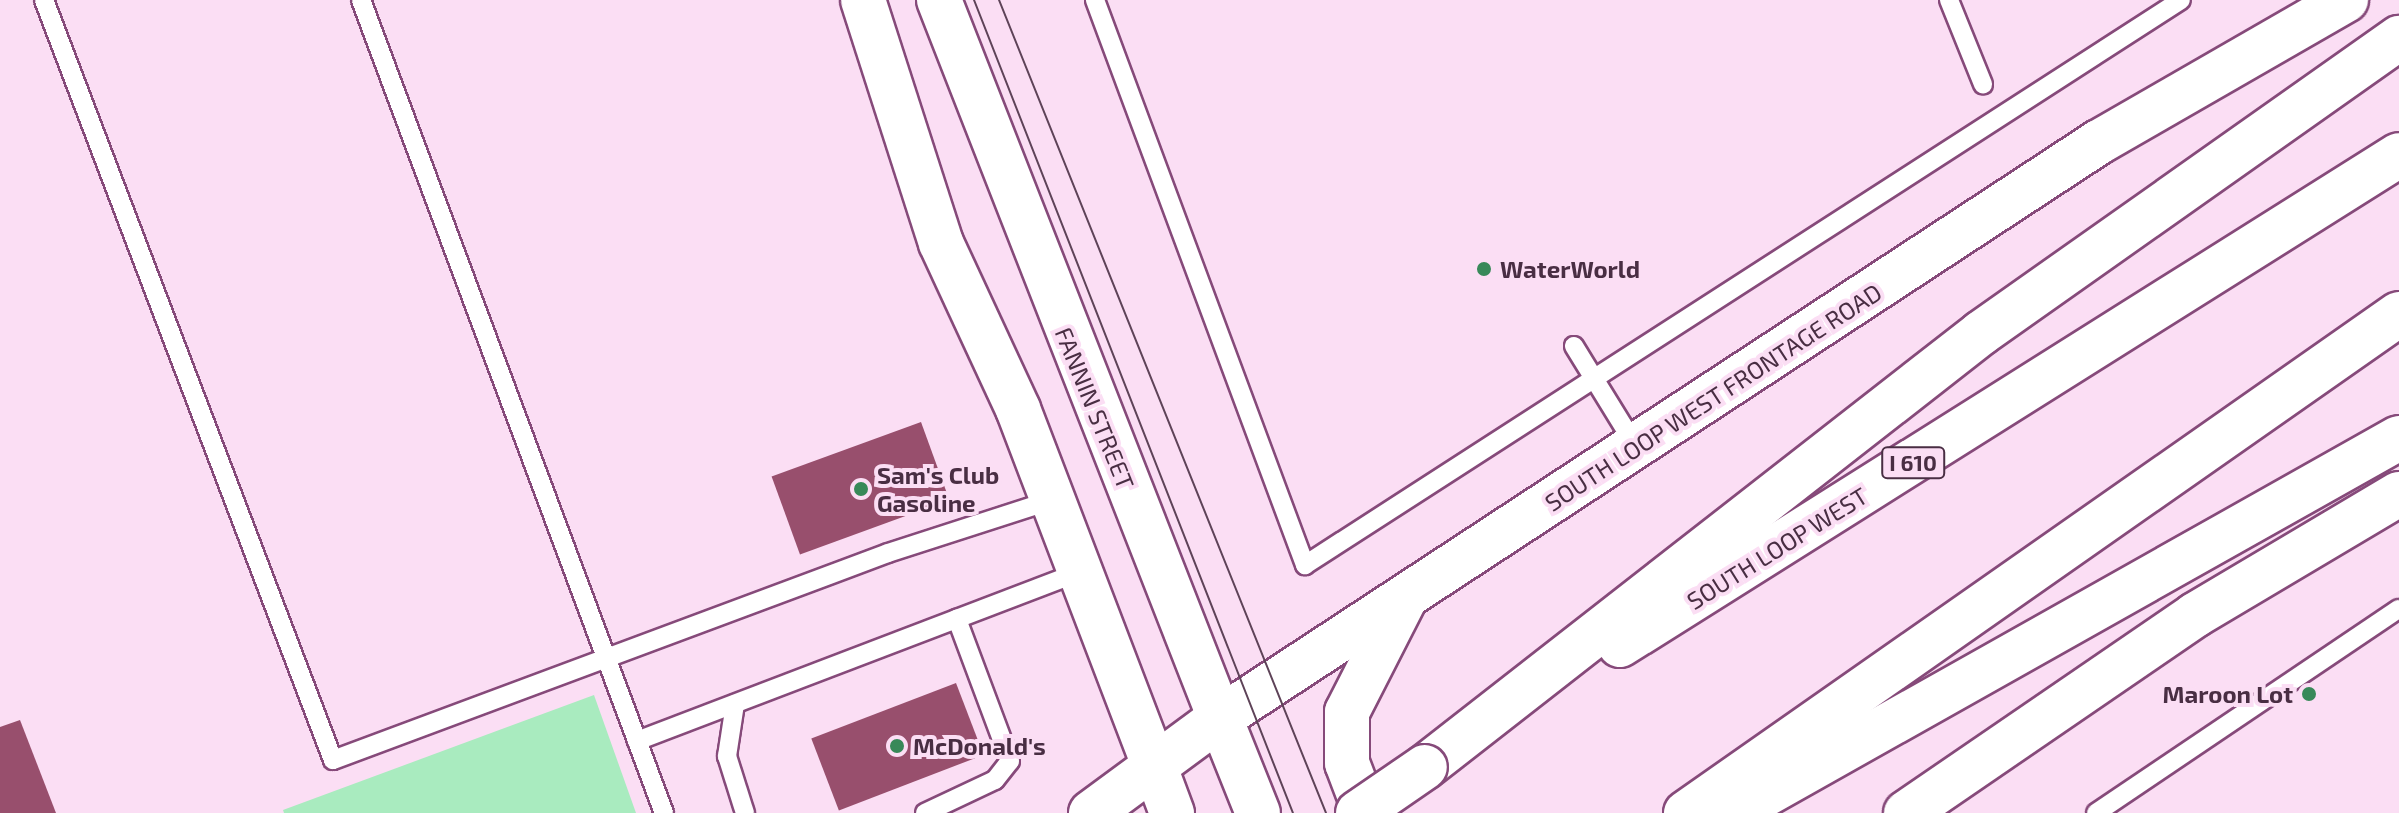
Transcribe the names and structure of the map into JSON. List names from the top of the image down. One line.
{"streets":{"main road":["SOUTH LOOP WEST FRONTAGE ROAD","FANNIN STREET","I 610","SOUTH LOOP WEST"]},"crossings":[["SOUTH LOOP WEST FRONTAGE ROAD","FANNIN STREET"]],"places":["WaterWorld","Sam's Club Gasoline","Maroon Lot","McDonald's"]}
